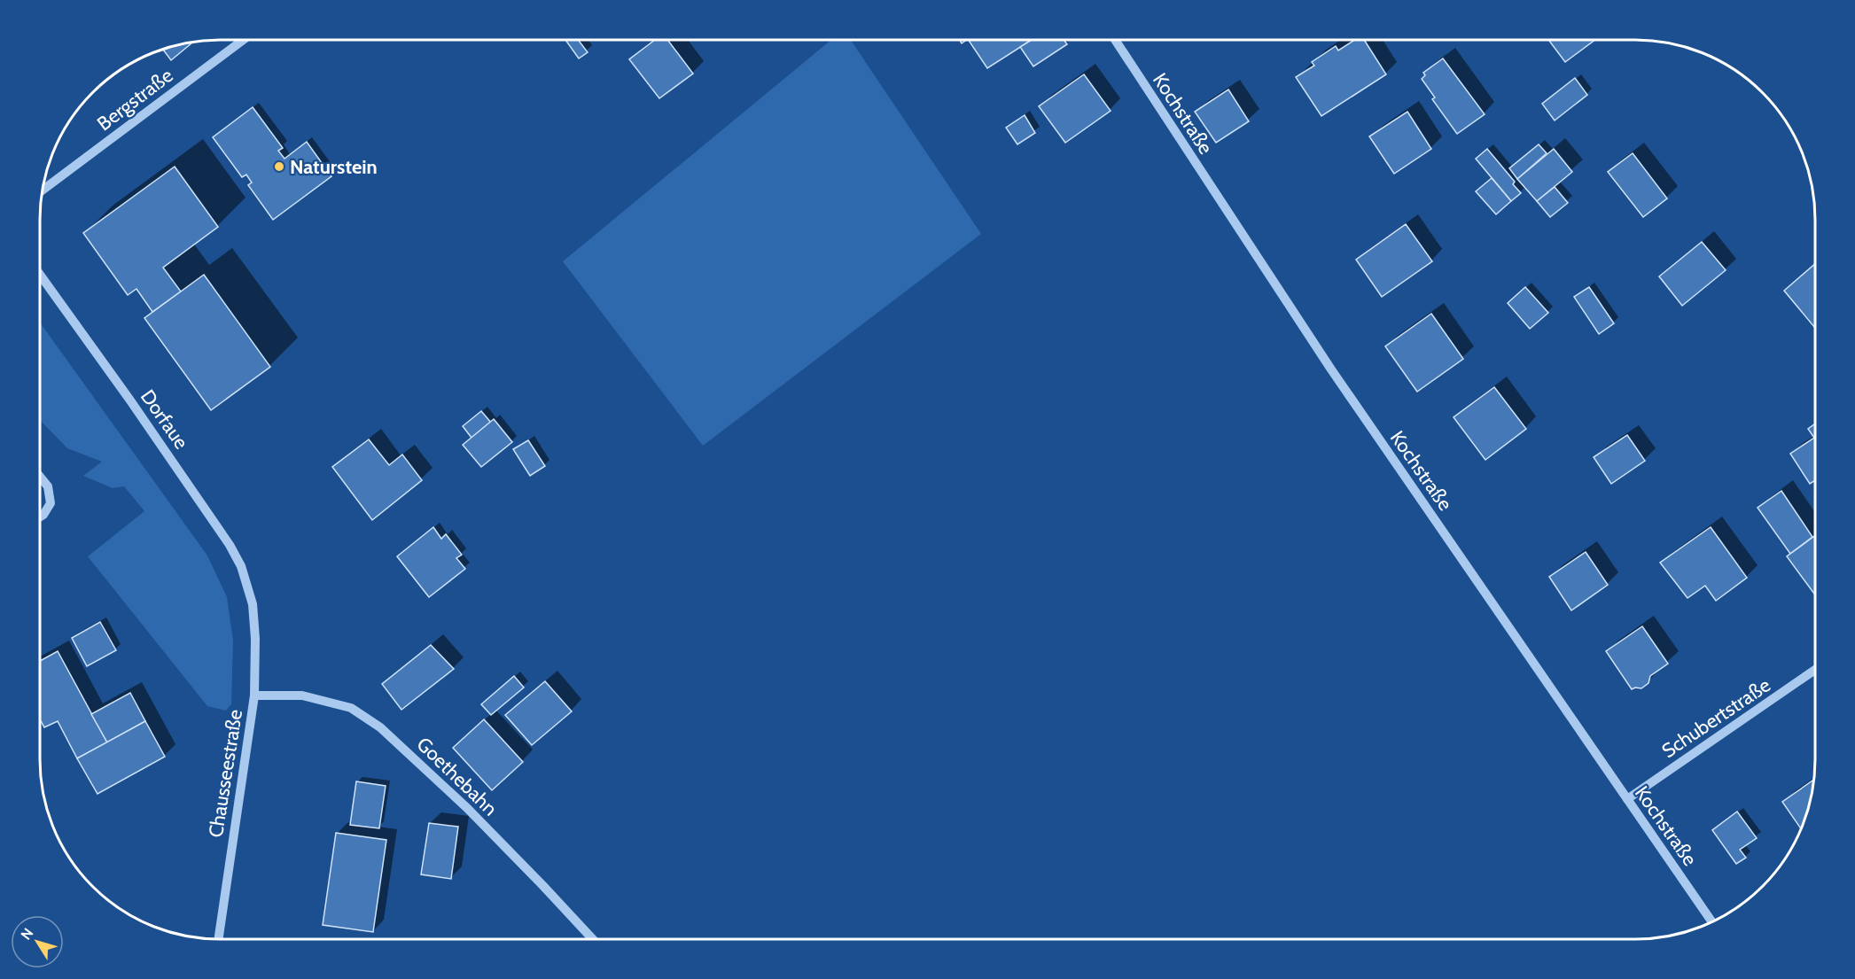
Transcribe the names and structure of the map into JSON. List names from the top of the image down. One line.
{"streets":{"street":["Bergstraße","Kochstraße","Dorfaue","Schubertstraße","Chausseestraße","Goethebahn"]},"crossings":[["Kochstraße","Schubertstraße"],["Dorfaue","Chausseestraße"],["Chausseestraße","Goethebahn"]],"places":["Naturstein"],"north":"top left"}
